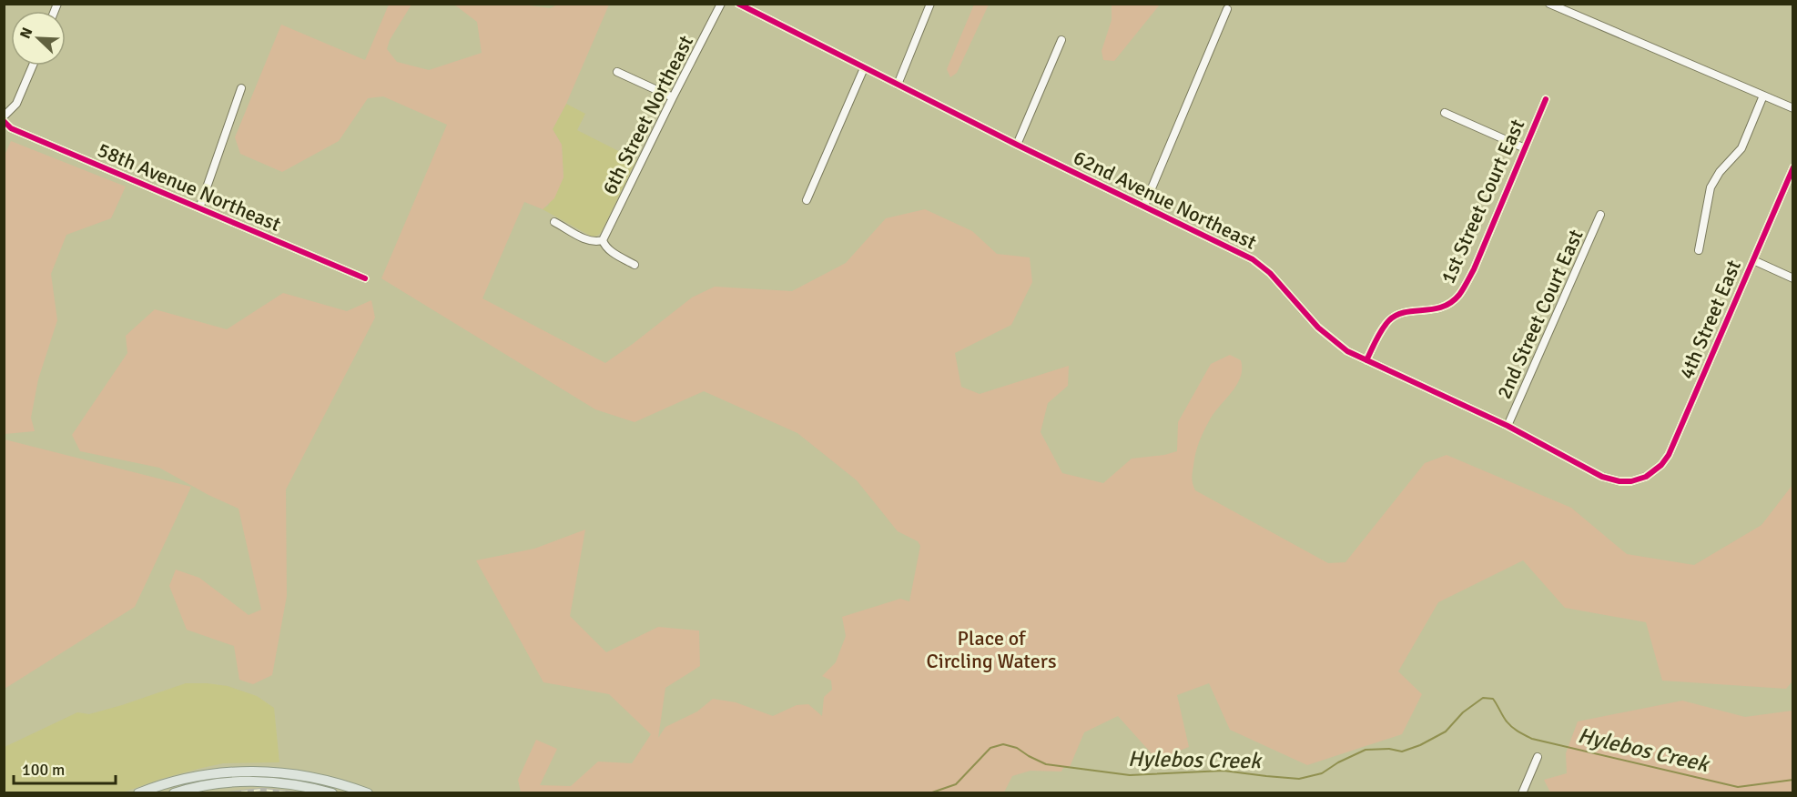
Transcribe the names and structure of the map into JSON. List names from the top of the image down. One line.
{"streets":{"street":["6th Street Northeast","58th Avenue Northeast","62nd Avenue Northeast","1st Street Court East","2nd Street Court East","4th Street East"]},"crossings":[["62nd Avenue Northeast","1st Street Court East"],["62nd Avenue Northeast","2nd Street Court East"],["62nd Avenue Northeast","4th Street East"]],"water":["Hylebos Creek"],"parks":["Place of Circling Waters"],"scale_bar":"100 m","north":"top left"}
